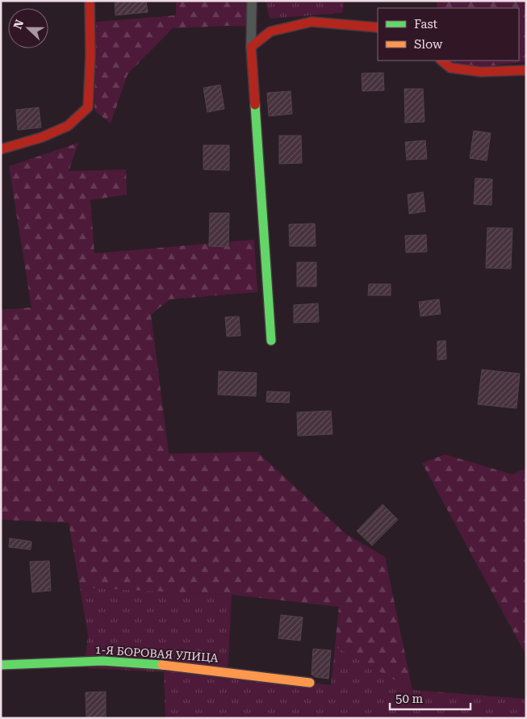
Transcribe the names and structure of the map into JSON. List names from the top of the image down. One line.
{"streets":{"street":["1-Я БОРОВАЯ УЛИЦА"]},"legend":["Fast","Slow"],"scale_bar":"50 m","north":"left"}
